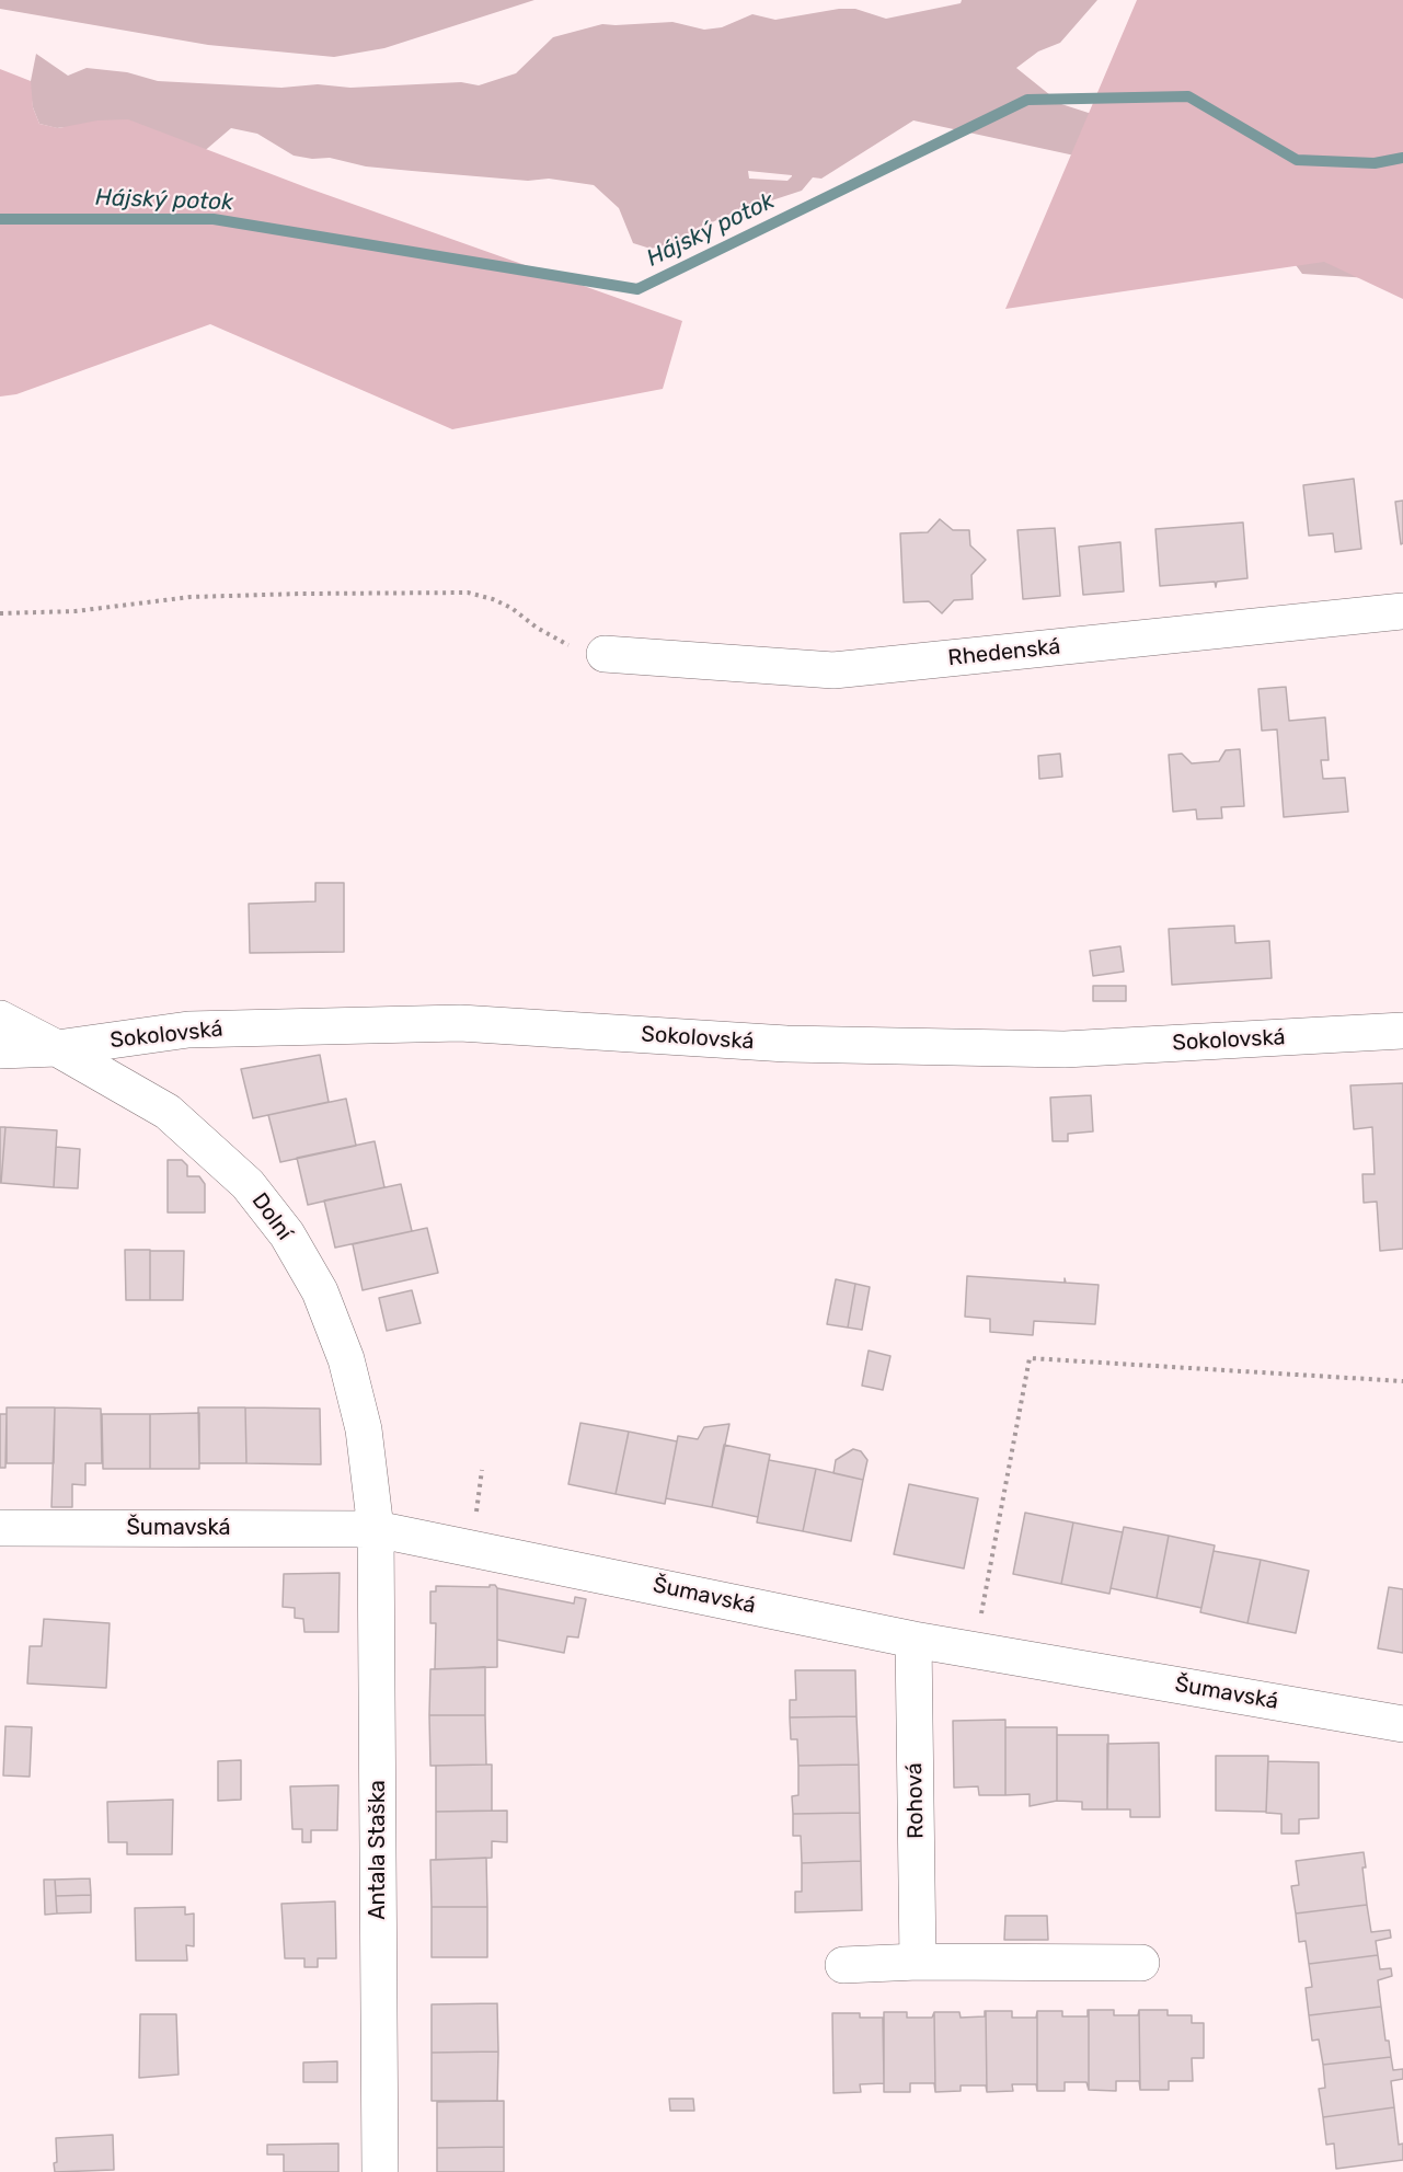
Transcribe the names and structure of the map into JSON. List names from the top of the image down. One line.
{"streets":{"street":["Rhedenská","Sokolovská","Dolní","Šumavská","Rohová","Antala Staška"]},"crossings":[["Sokolovská","Dolní"],["Dolní","Šumavská"],["Dolní","Antala Staška"],["Šumavská","Rohová"],["Šumavská","Antala Staška"]],"water":["Hájský potok"]}
